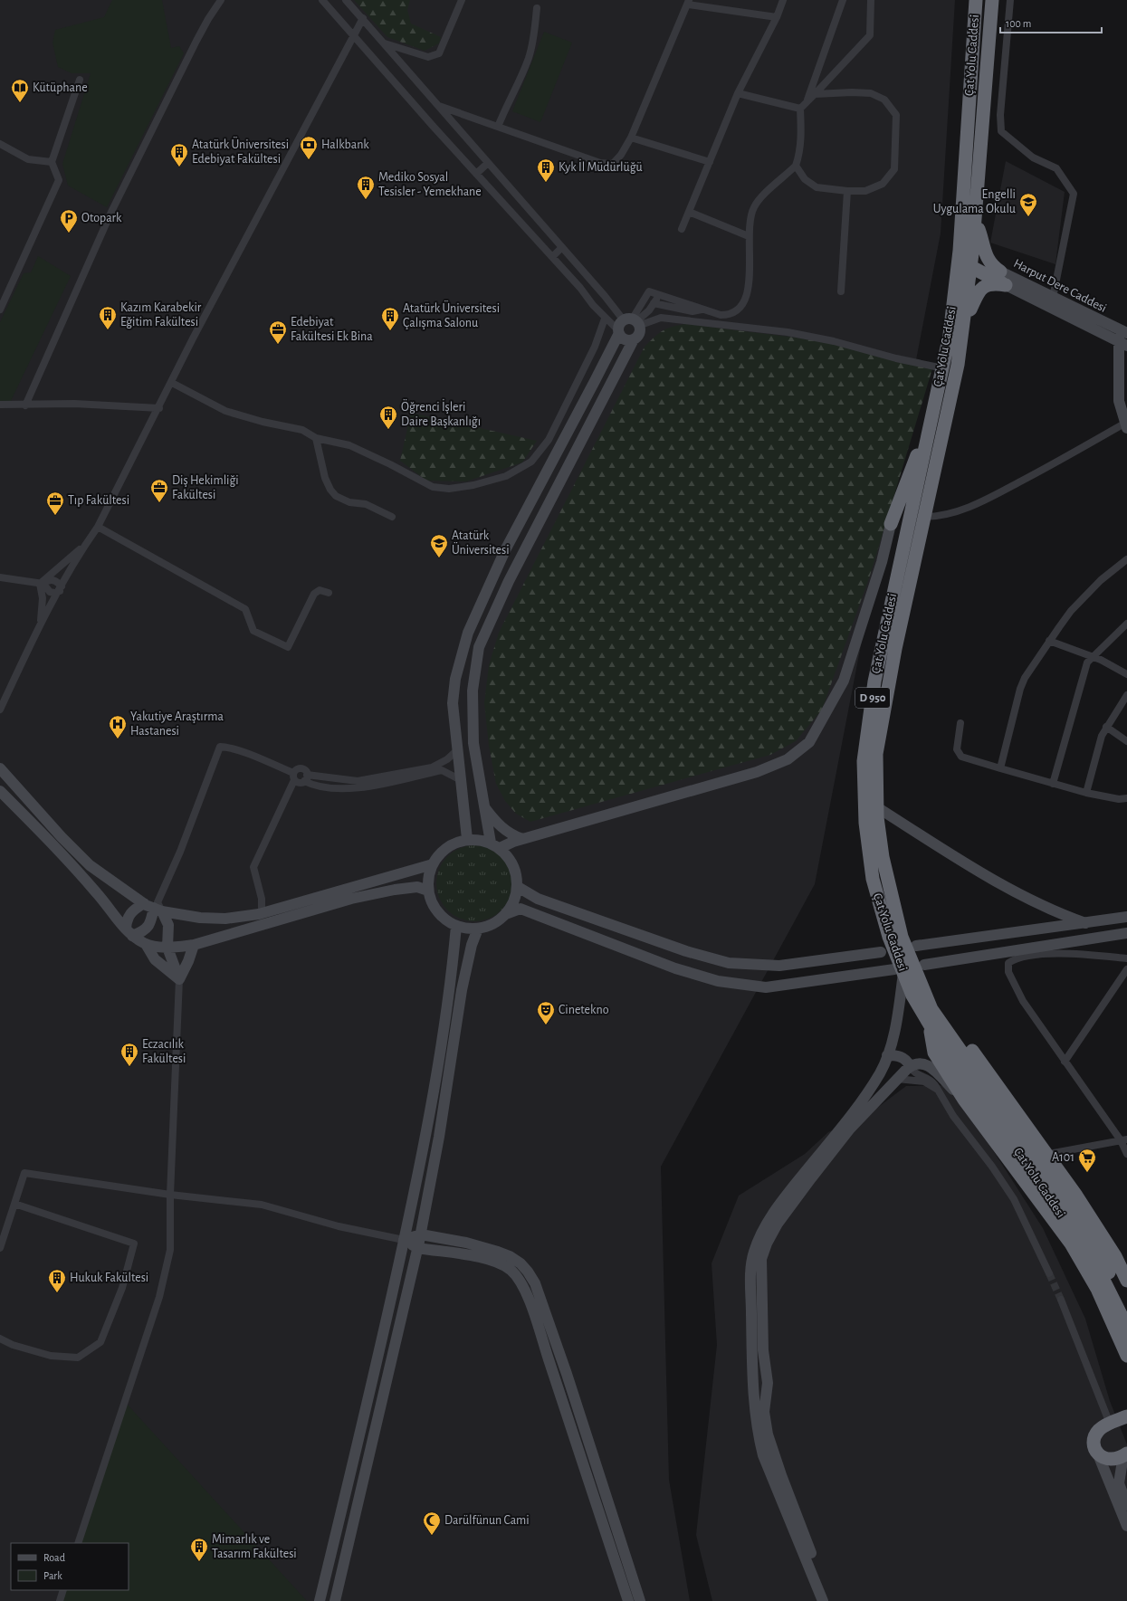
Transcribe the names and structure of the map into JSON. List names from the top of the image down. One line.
{"streets":{"highway":["Çat Yolu Caddesi","D 950"],"main road":["Harput Dere Caddesi"]},"places":{"library":["Kütüphane"],"bank":["Halkbank"],"building":["Atatürk Üniversitesi Edebiyat Fakültesi","Kyk İl Müdürlüğü","Mediko Sosyal Tesisler - Yemekhane","Kazım Karabekir Eğitim Fakültesi","Atatürk Üniversitesi Çalışma Salonu","Öğrenci İşleri Daire Başkanlığı","Eczacılık Fakültesi","Hukuk Fakültesi","Mimarlık ve Tasarım Fakültesi"],"school or university":["Engelli Uygulama Okulu","Atatürk Üniversitesi"],"parking":["Otopark"],"office":["Edebiyat Fakültesi Ek Bina","Diş Hekimliği Fakültesi","Tıp Fakültesi"],"hospital":["Yakutiye Araştırma Hastanesi"],"theatre":["Cinetekno"],"supermarket":["A101"],"mosque":["Darülfünun Cami"]},"legend":["Road","Park"],"scale_bar":"100 m"}
